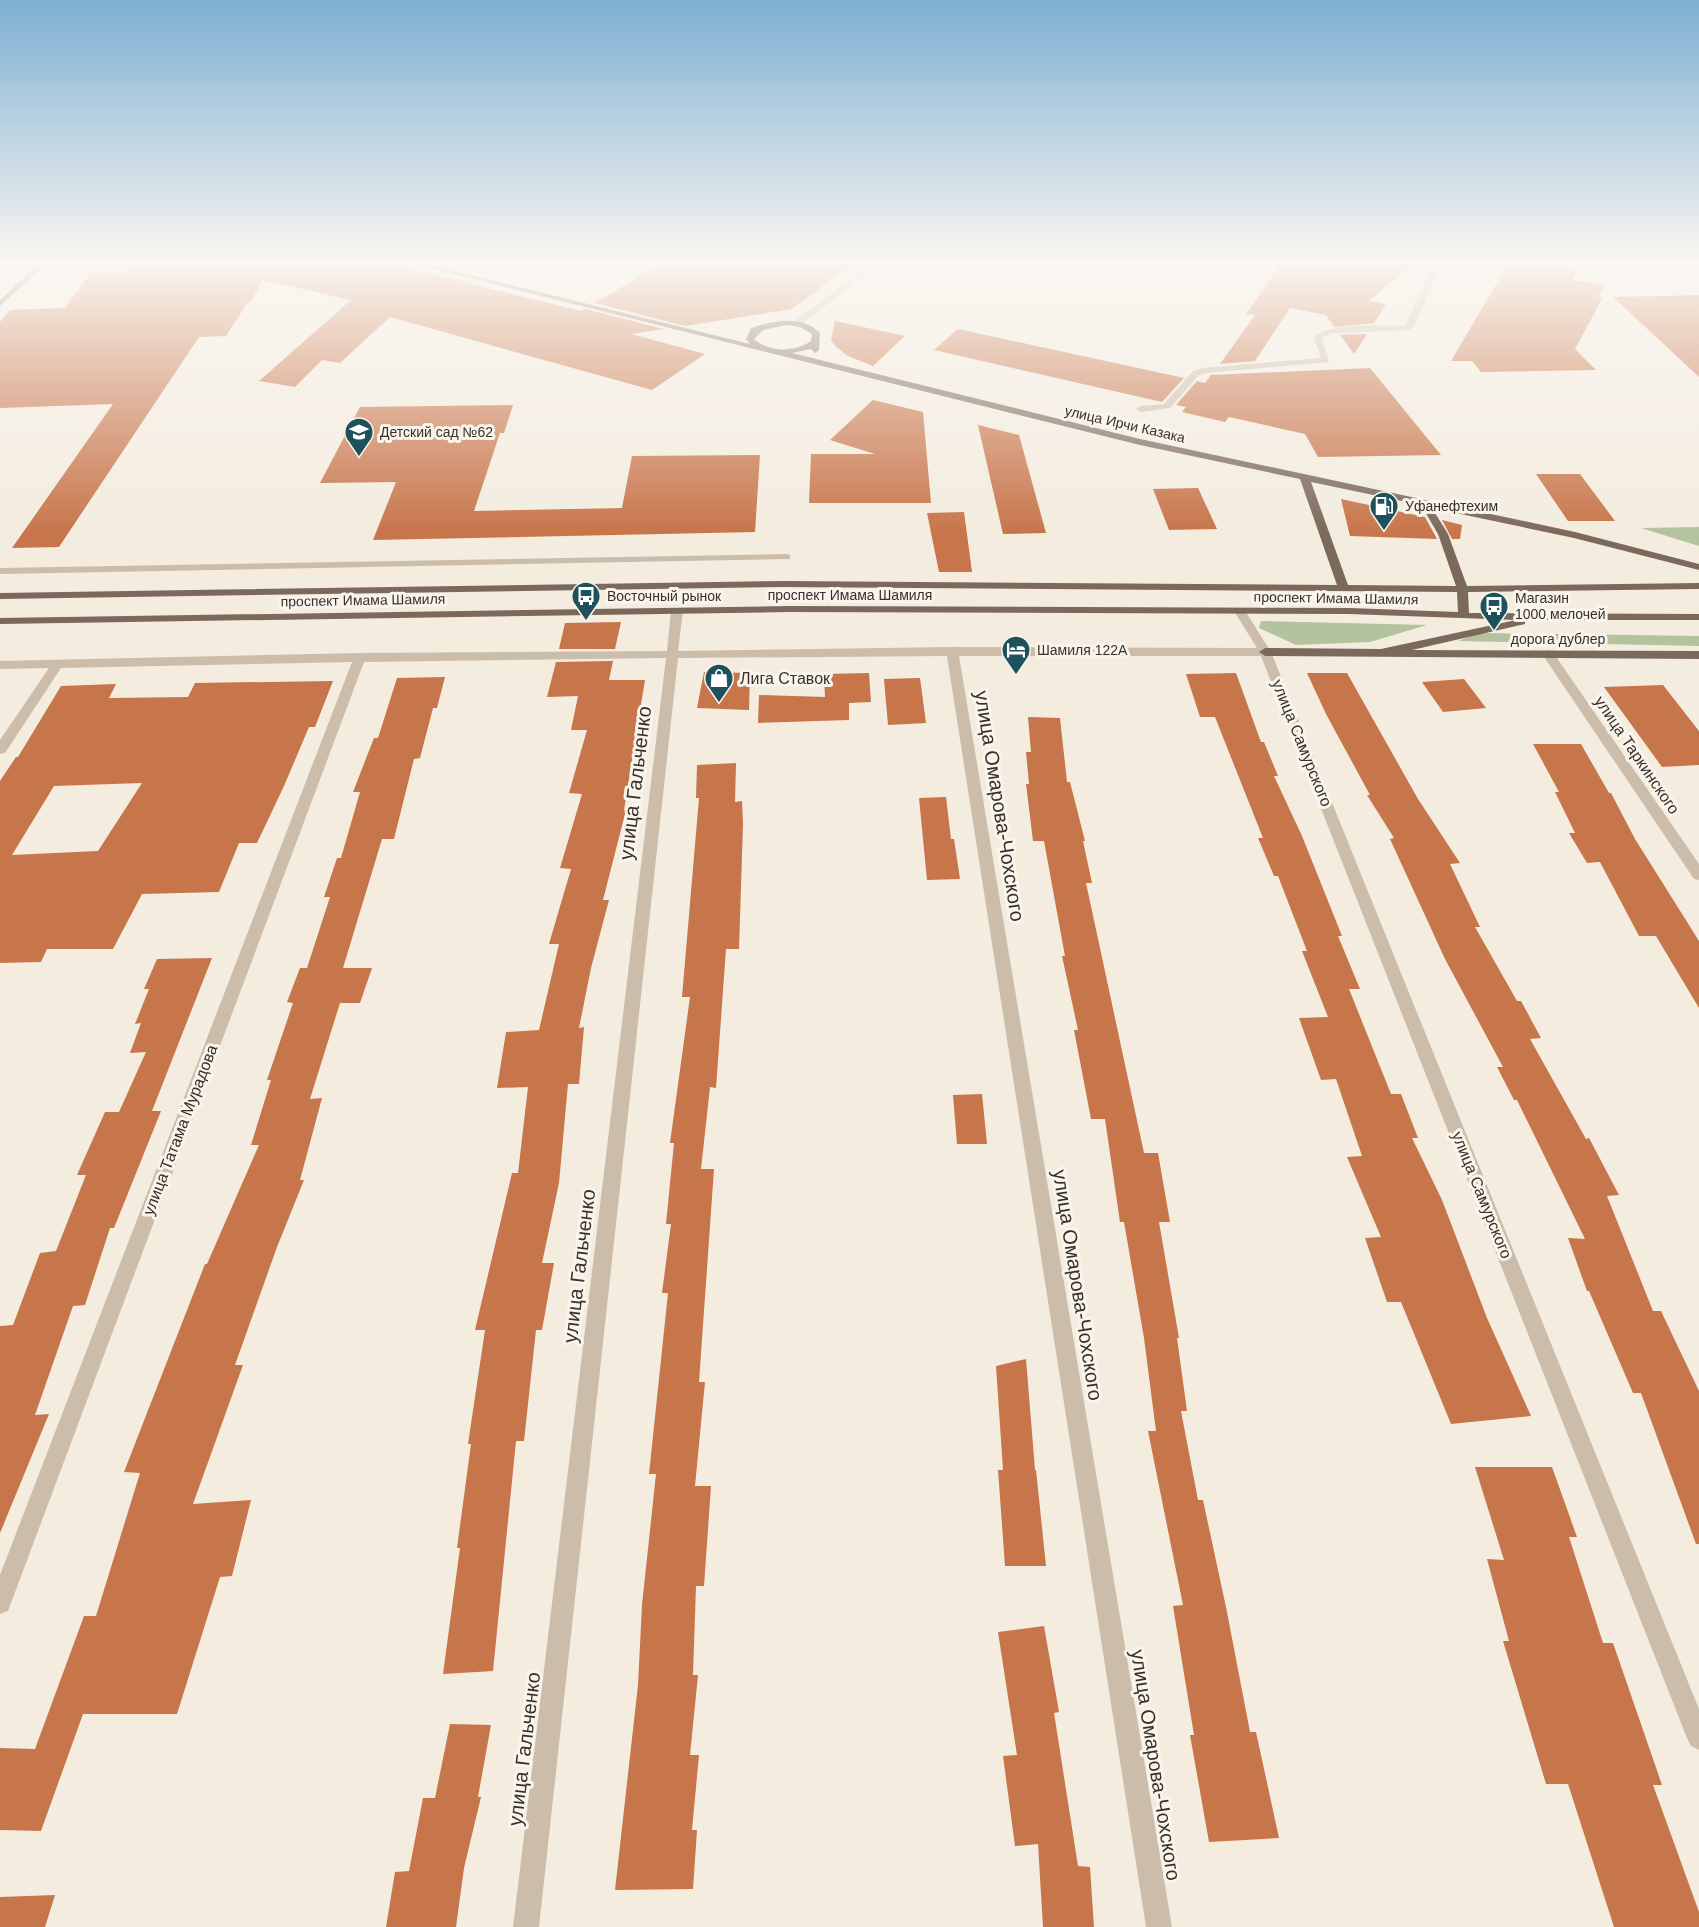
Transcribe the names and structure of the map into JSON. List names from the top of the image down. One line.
{"streets":{"main road":["улица Ирчи Казака","проспект Имама Шамиля","дорога дублер"],"street":["улица Самурского","улица Таркинского","улица Гальченко","улица Омарова-Чохского","улица Татама Мурадова"]},"crossings":[["проспект Имама Шамиля","улица Самурского"],["проспект Имама Шамиля","улица Гальченко"],["дорога дублер","улица Таркинского"]],"places":{"school or university":["Детский сад №62"],"fuel station":["Уфанефтехим"],"bus stop":["Восточный рынок","Магазин 1000 мелочей"],"hotel":["Шамиля 122А"],"shop":["Лига Ставок"]}}
